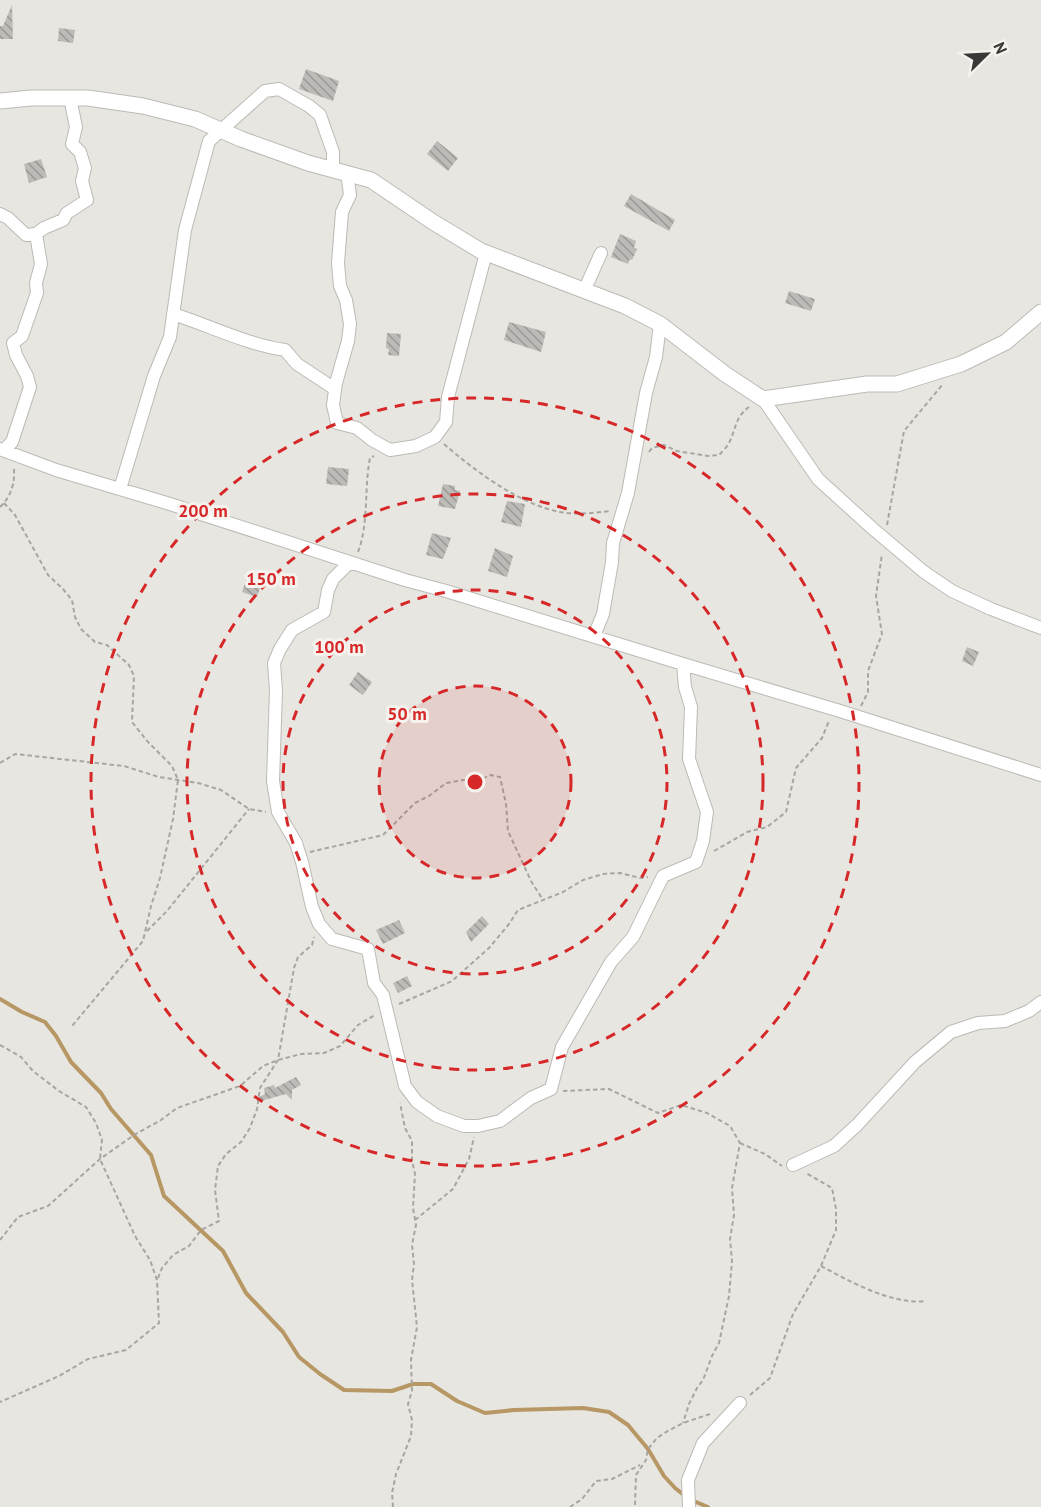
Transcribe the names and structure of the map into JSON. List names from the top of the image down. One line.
{"north":"top right","rings":["200 m","150 m","100 m","50 m"]}
